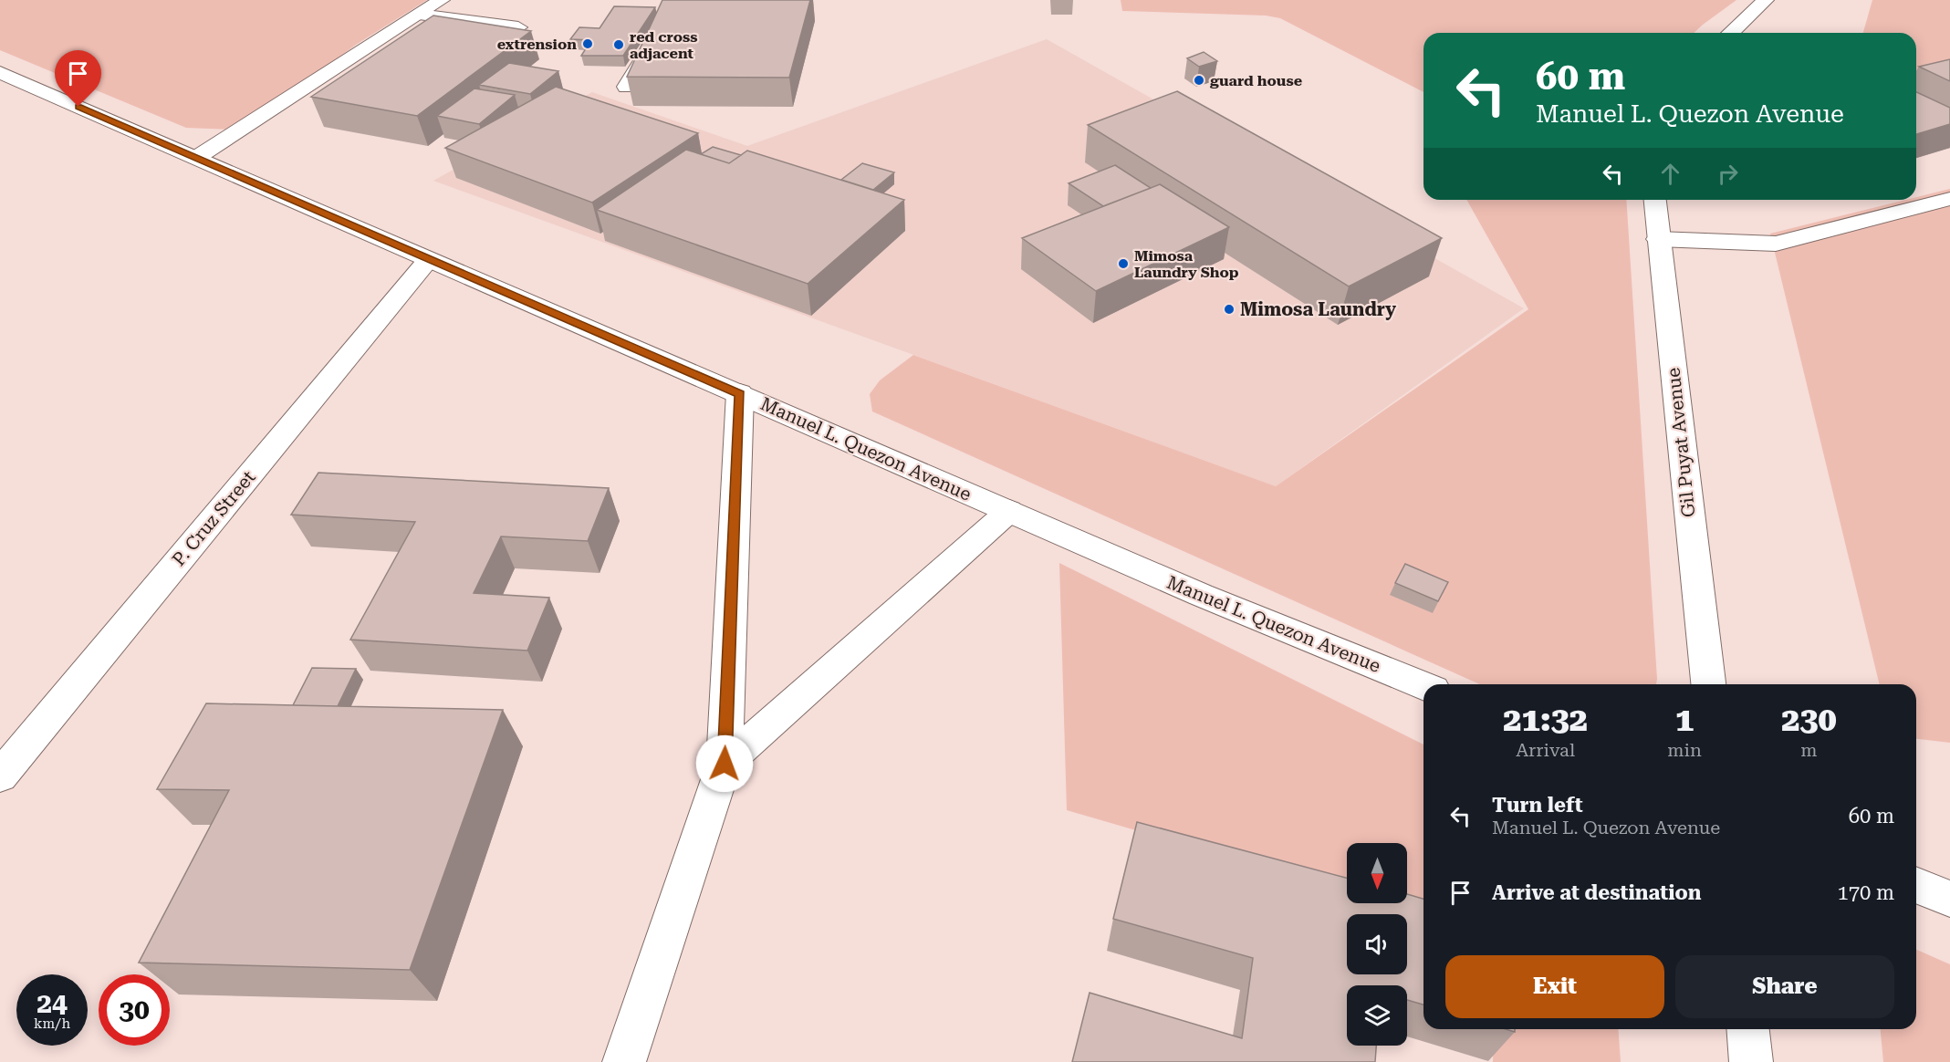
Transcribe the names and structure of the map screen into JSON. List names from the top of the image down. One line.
{"streets":{"street":["Gil Puyat Avenue","Manuel L. Quezon Avenue","P. Cruz Street"]},"crossings":[["Manuel L. Quezon Avenue","P. Cruz Street"]],"places":["extrension","red cross adjacent","guard house","Mimosa Laundry Shop","Mimosa Laundry"],"north":"bottom","page":{"turn":["60 m","Manuel L. Quezon Avenue"],"eta":["21:32","Arrival","1","min","230","m"],"list":[{"name":"Turn left","note":"Manuel L. Quezon Avenue","value":"60 m"},{"name":"Arrive at destination","value":"170 m"}],"buttons":["Exit","Share"],"speed":"24 km/h","limit":"30"}}
